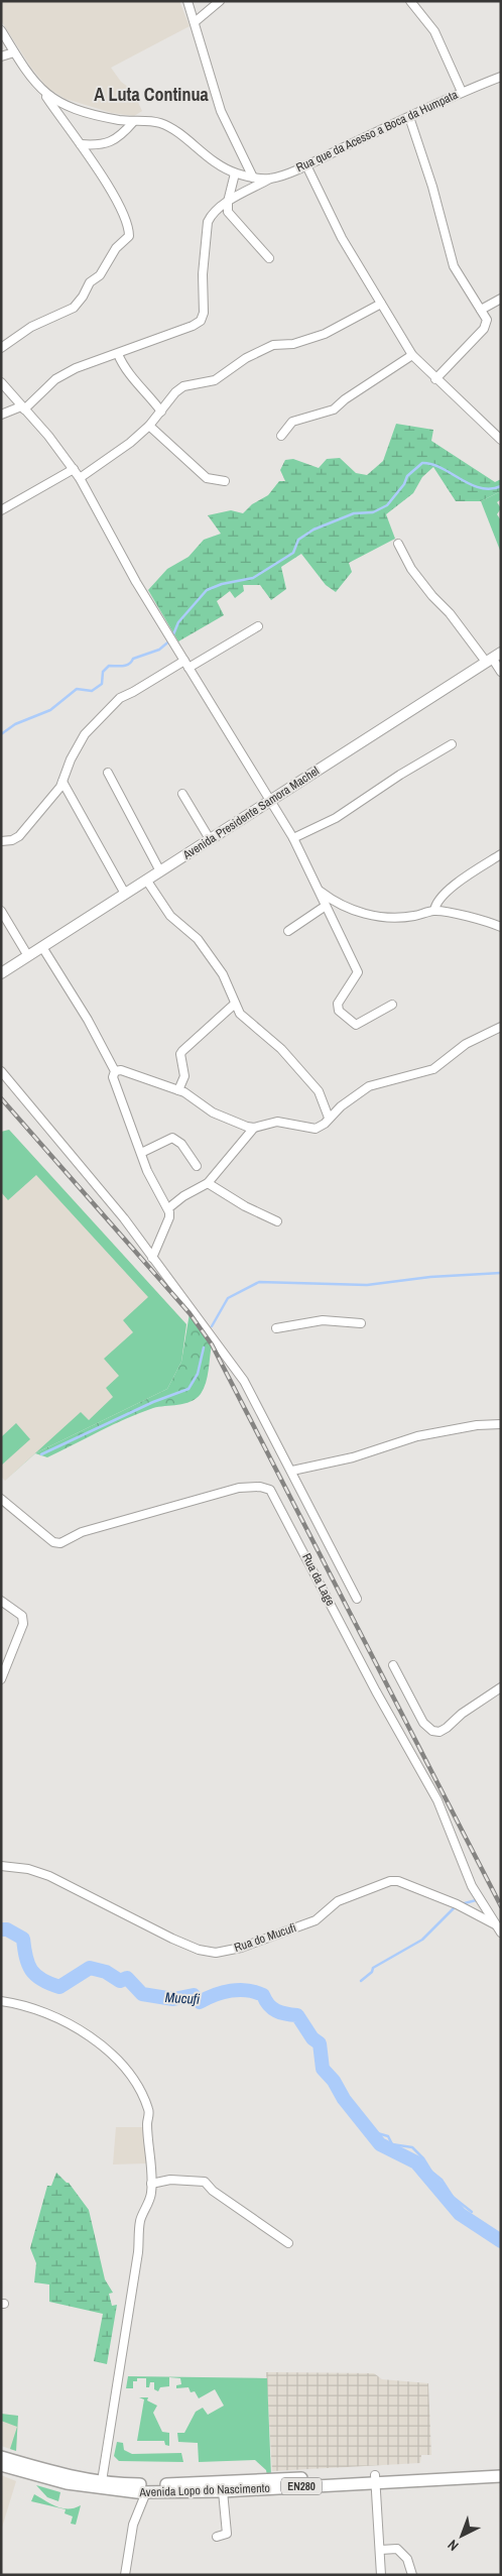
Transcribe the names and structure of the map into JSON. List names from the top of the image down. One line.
{"streets":{"main road":["Avenida Presidente Samora Machel","EN280","Avenida Lopo do Nascimento"],"street":["Rua que da Acesso a Boca da Humpata","Rua da Lage","Rua do Mucufi"]},"crossings":[["Rua da Lage","Rua do Mucufi"]],"districts":["A Luta Continua"],"water":["Mucufi"],"north":"bottom left"}
